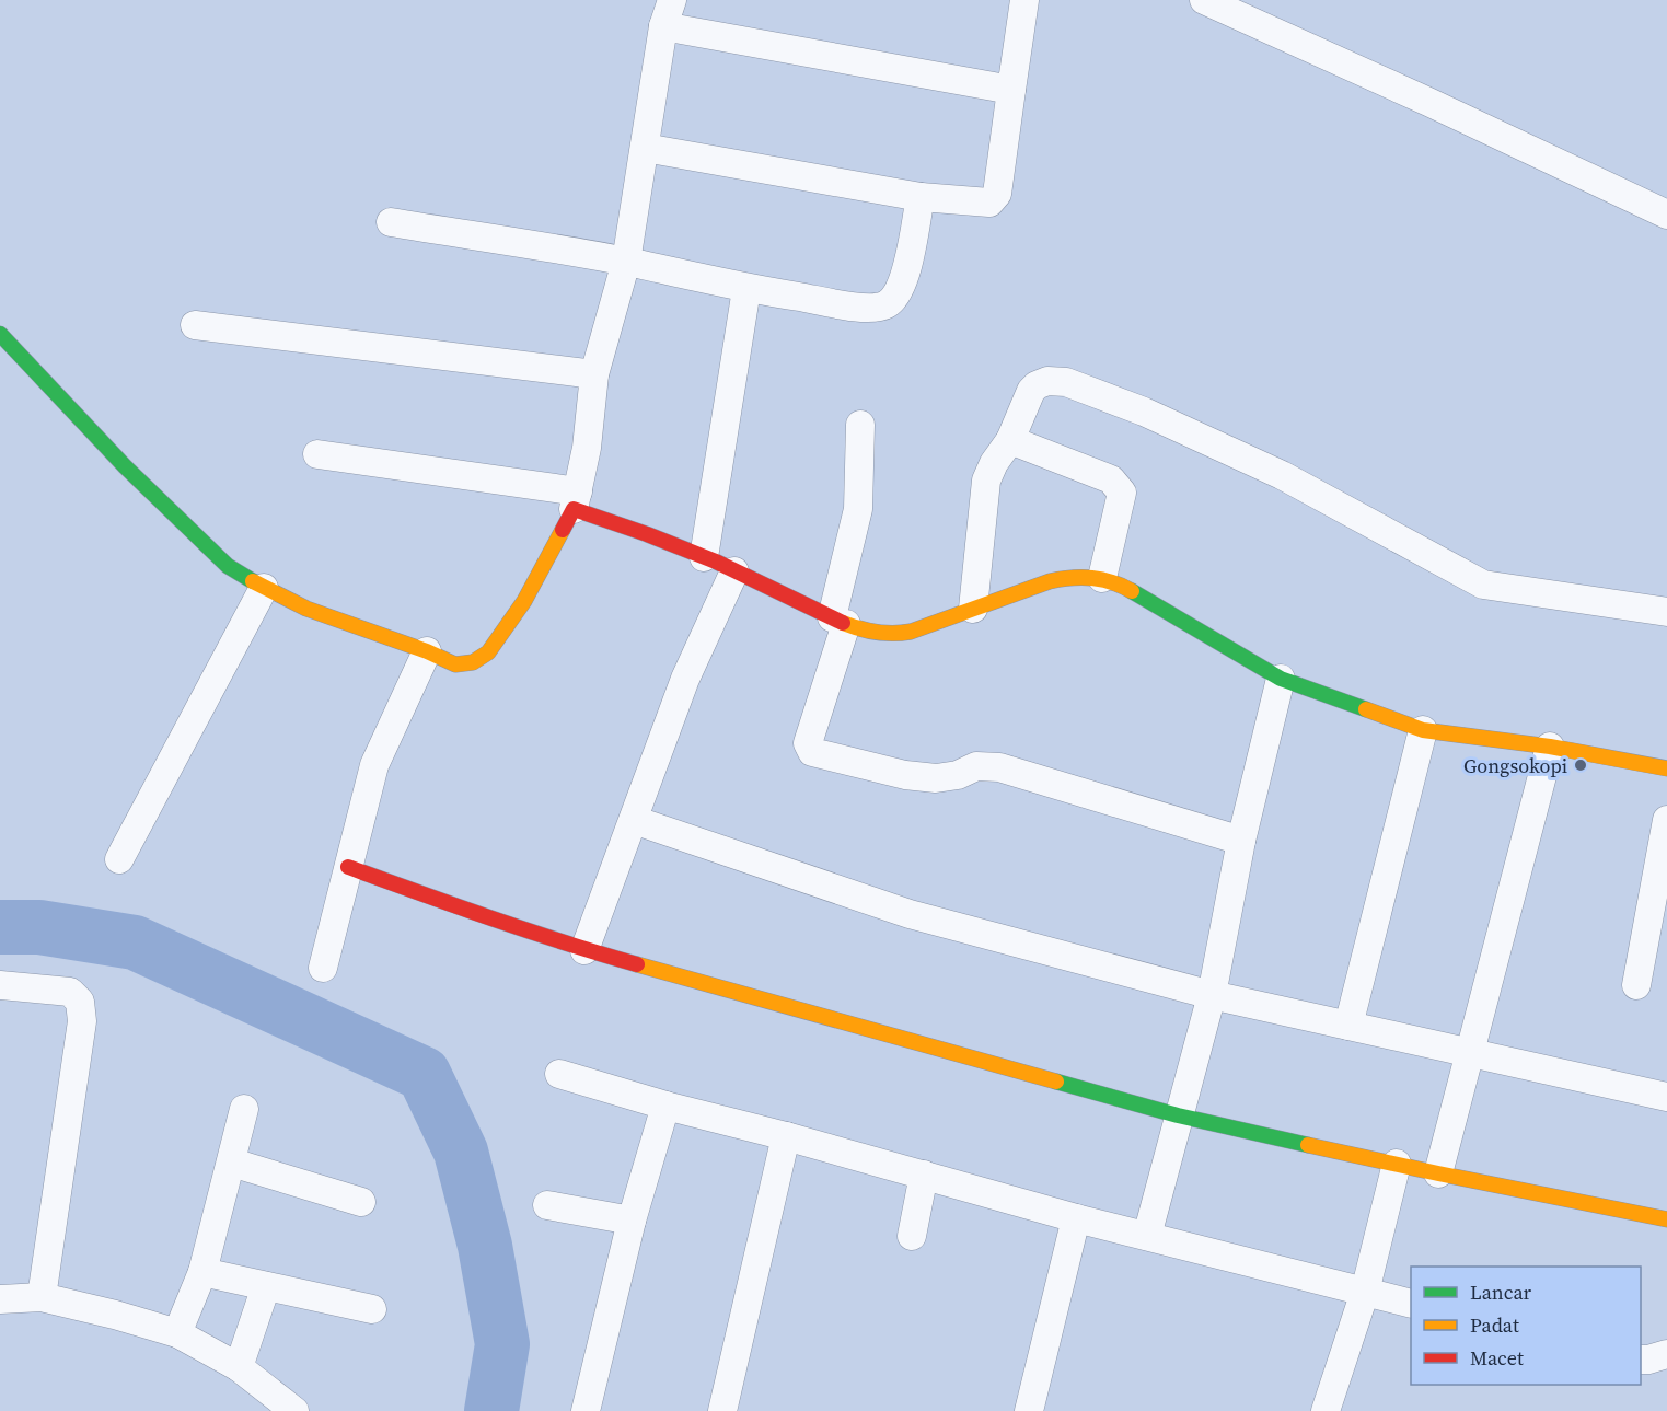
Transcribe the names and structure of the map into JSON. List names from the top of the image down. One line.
{"places":["Gongsokopi"],"legend":["Lancar","Padat","Macet"]}
